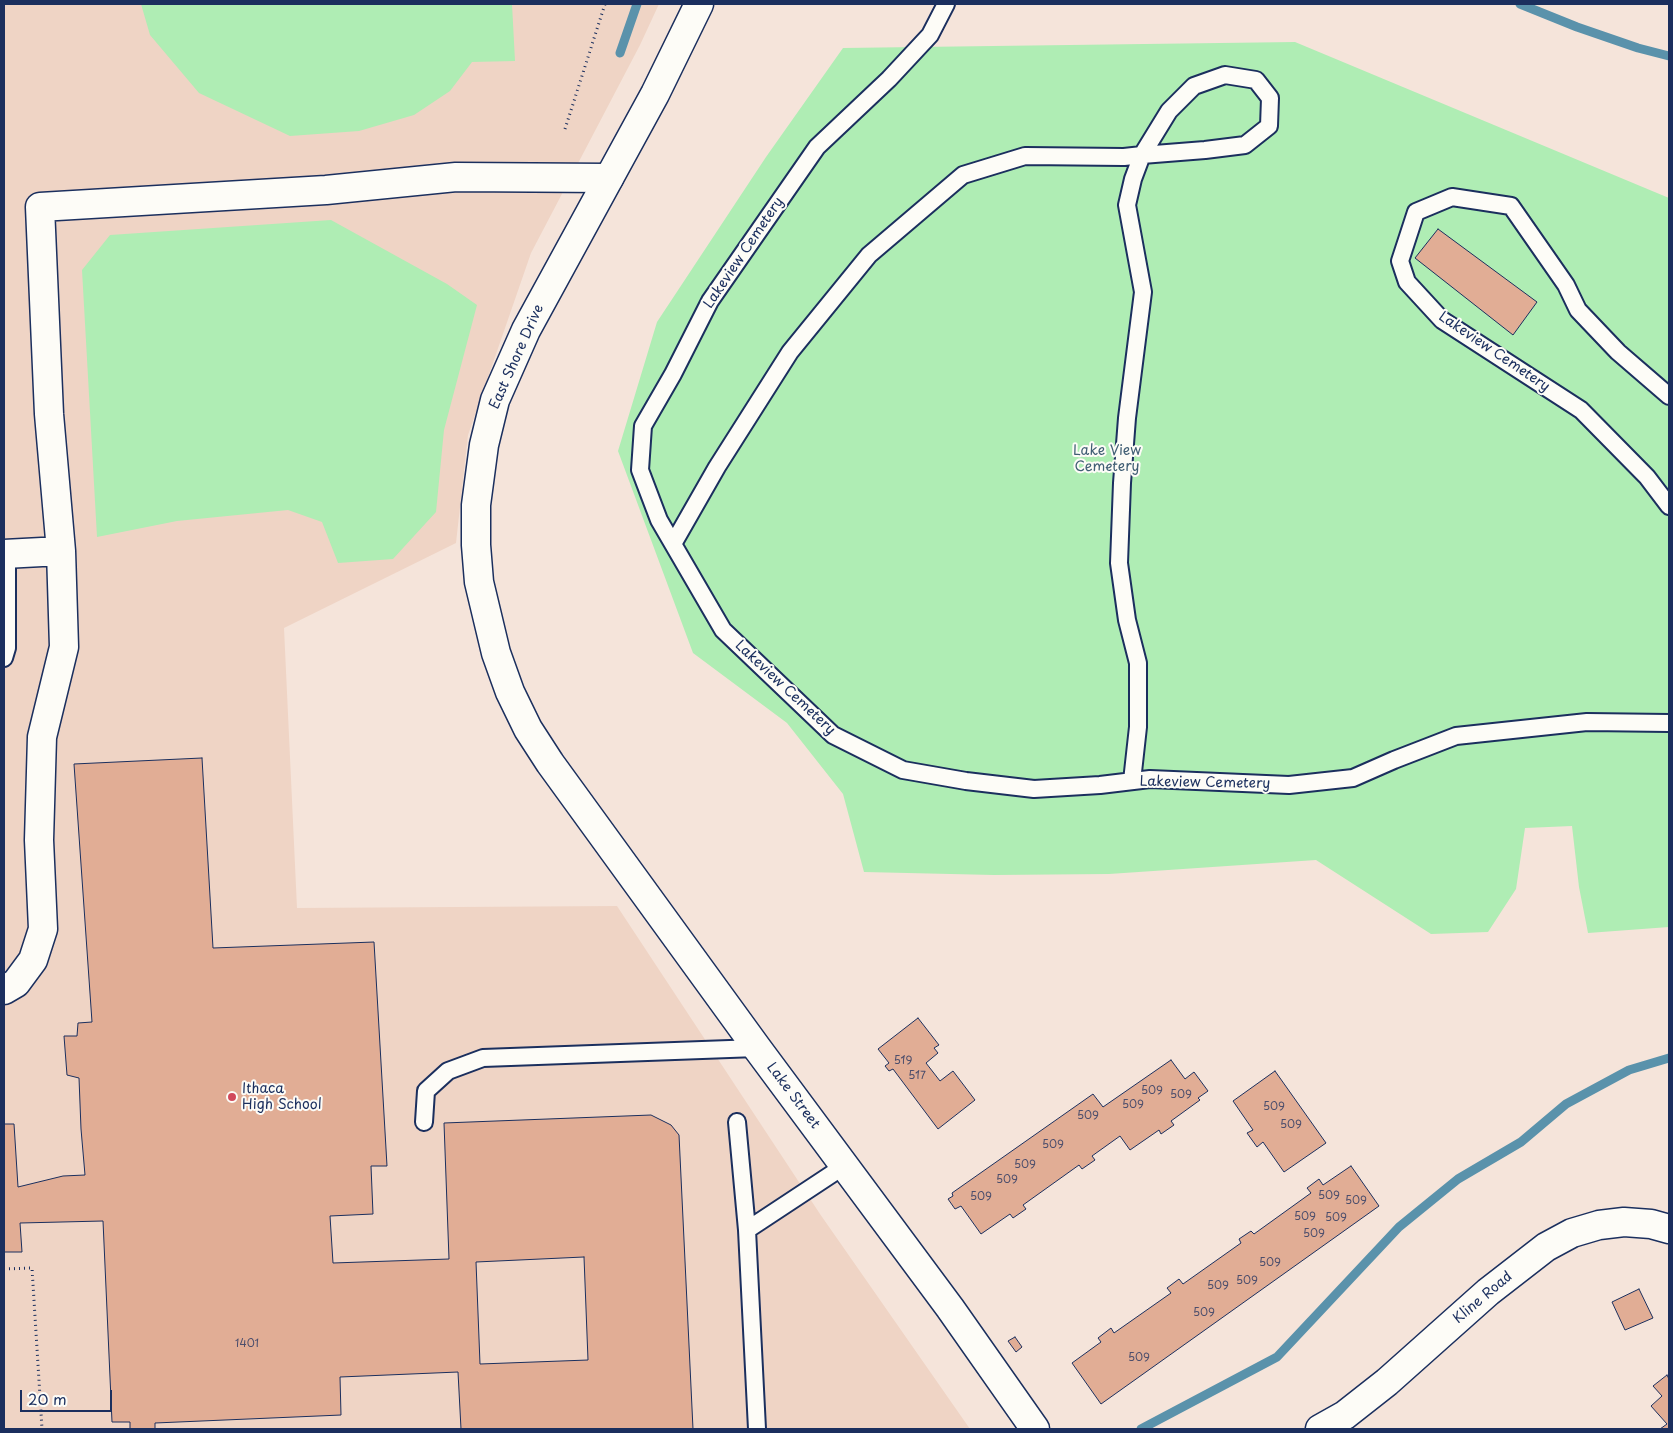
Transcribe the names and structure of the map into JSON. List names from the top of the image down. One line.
{"streets":{"street":["East Shore Drive","Lake Street","Kline Road"],"lane":["Lakeview Cemetery"]},"crossings":[["East Shore Drive","Lake Street"]],"parks":["Lake View Cemetery"],"places":["Ithaca High School"],"house_numbers":["519","517","509","509","509","509","509","509","509","509","509","509","509","509","509","509","509","509","509","509","509","1401","509"],"scale_bar":"20 m"}
